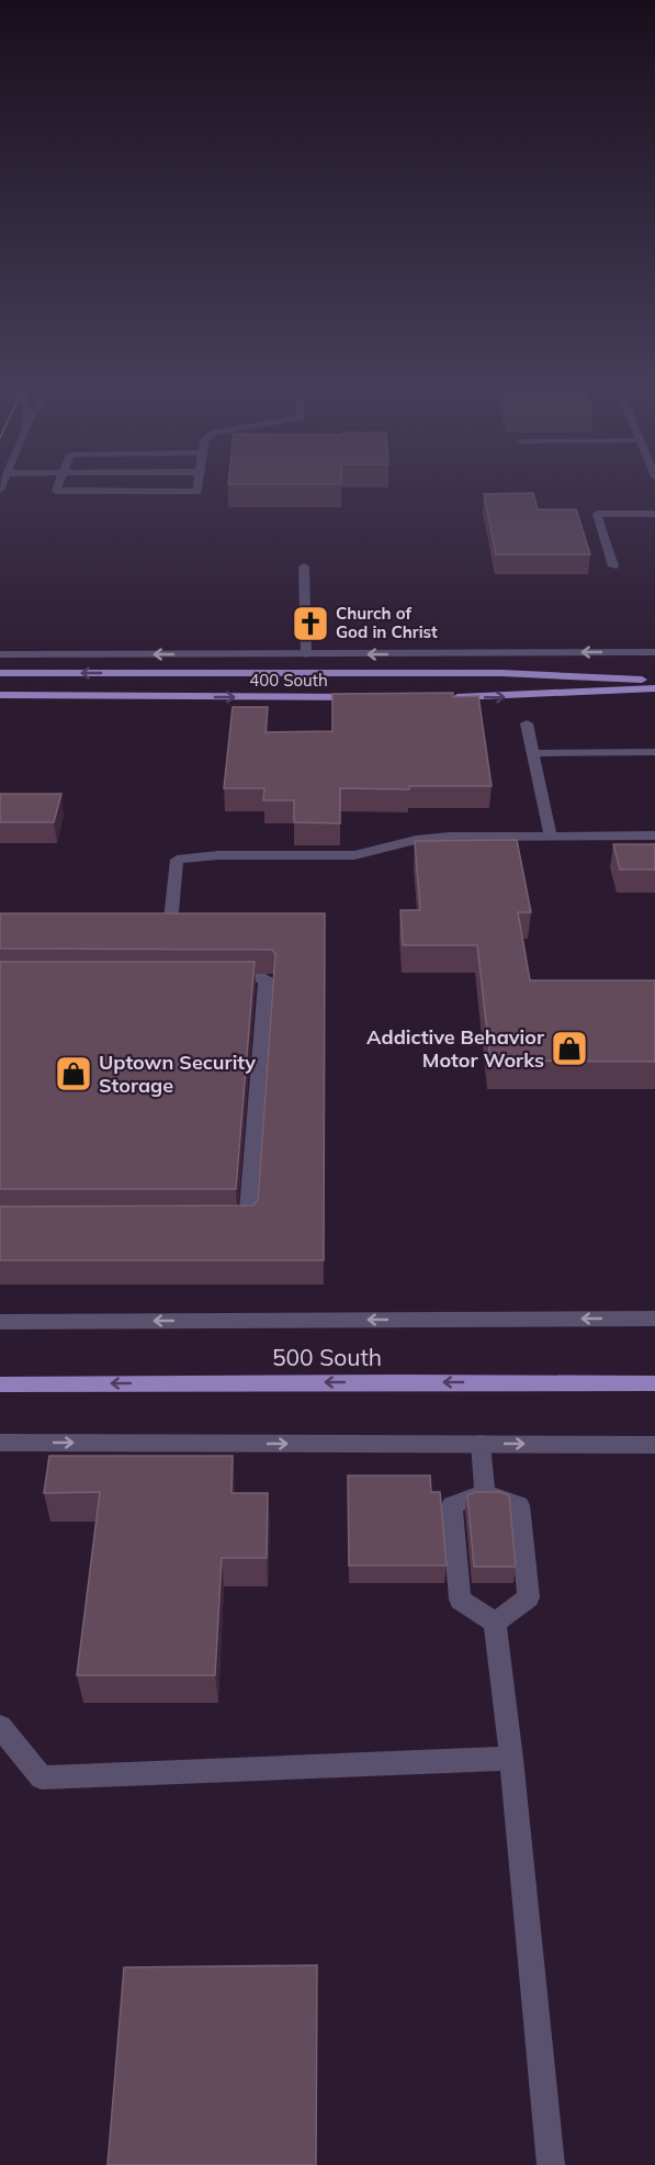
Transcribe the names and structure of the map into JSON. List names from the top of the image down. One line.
{"streets":{"main road":["400 South","500 South"]},"places":{"church":["Church of God in Christ"],"shop":["Addictive Behavior Motor Works","Uptown Security Storage"]}}
